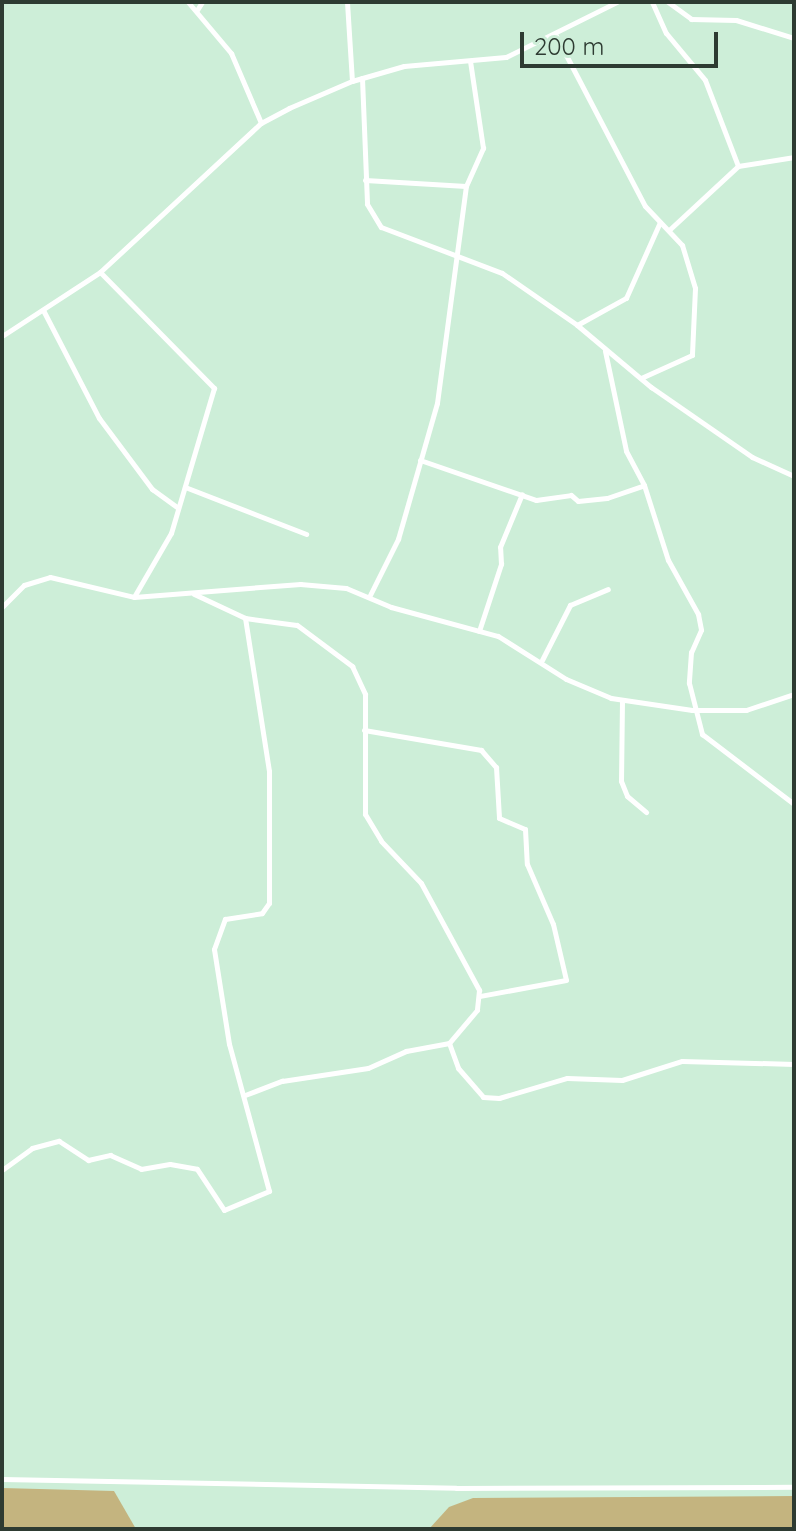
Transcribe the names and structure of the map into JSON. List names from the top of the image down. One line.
{"scale_bar":"200 m"}
